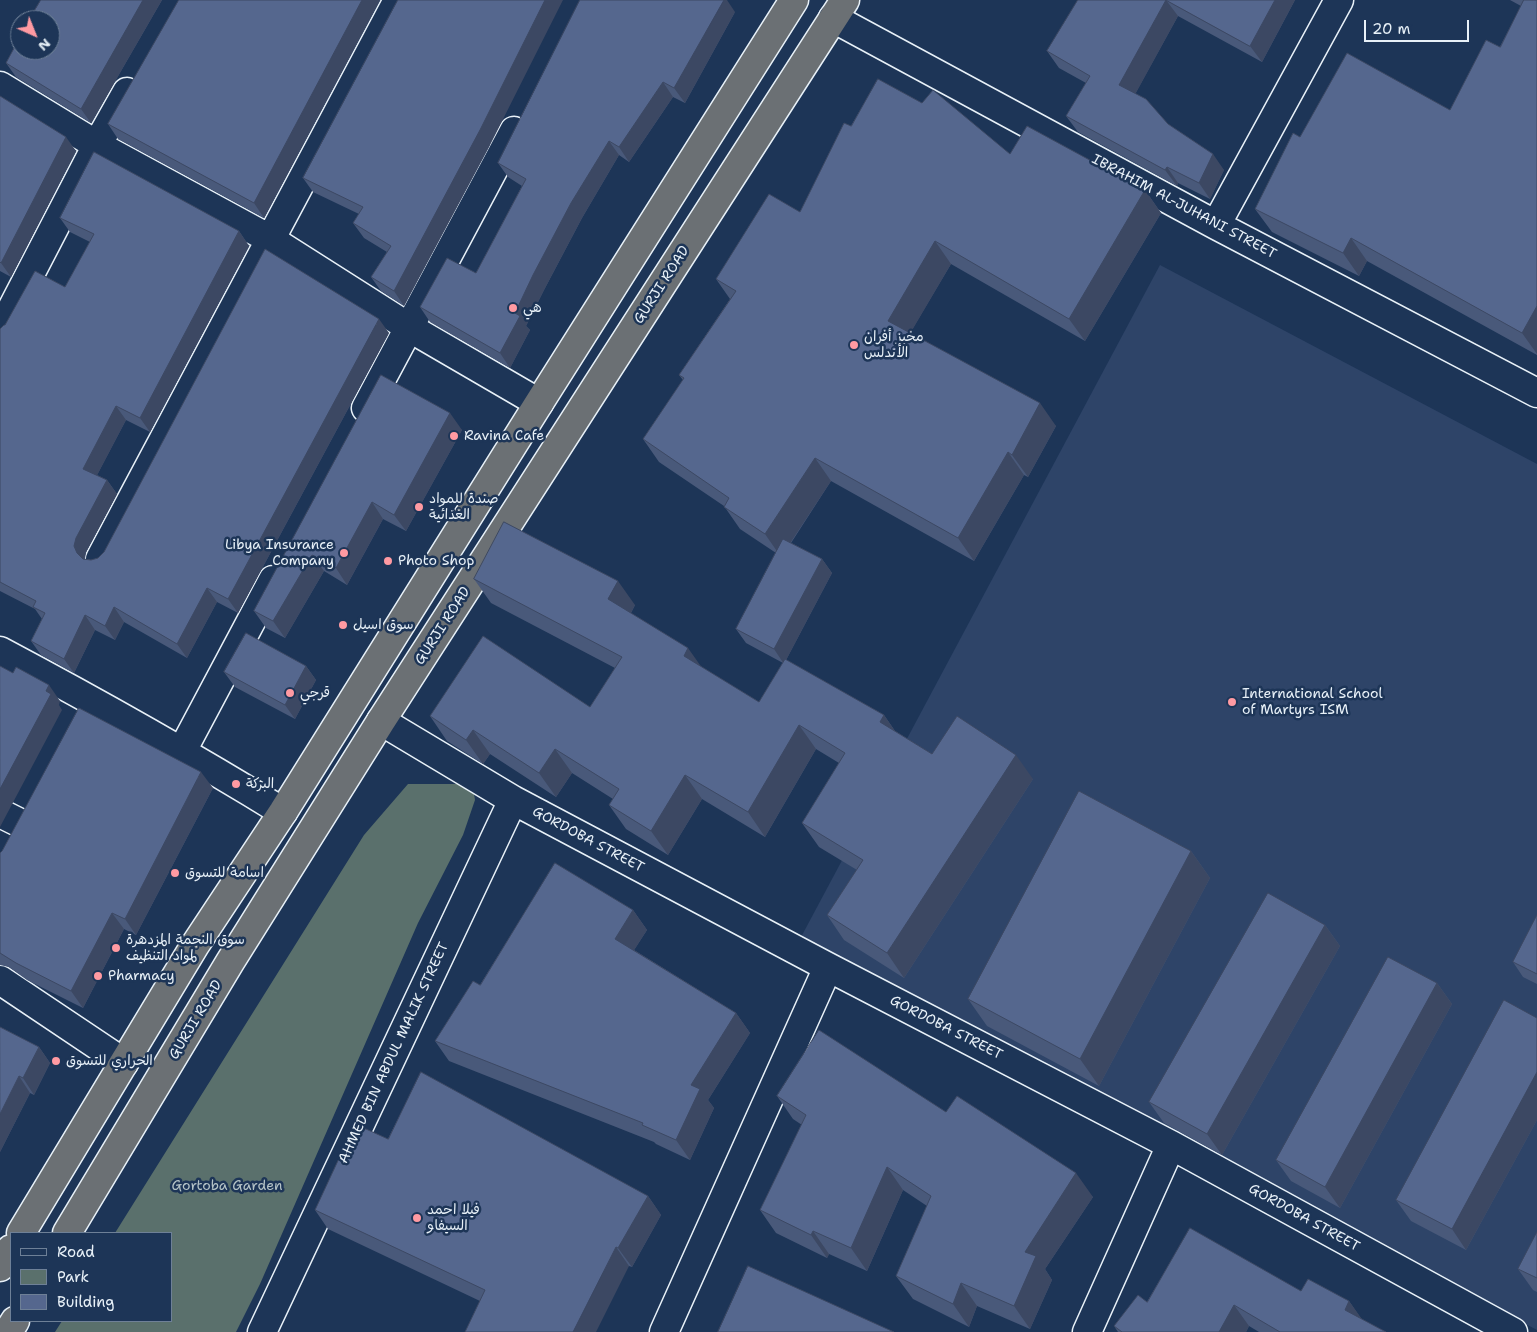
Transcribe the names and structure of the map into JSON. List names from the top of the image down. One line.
{"streets":{"highway":["GURJI ROAD"],"street":["IBRAHIM AL-JUHANI STREET","GORDOBA STREET","AHMED BIN ABDUL MALIK STREET"]},"crossings":[["IBRAHIM AL-JUHANI STREET","GURJI ROAD"],["GURJI ROAD","GORDOBA STREET"],["GORDOBA STREET","AHMED BIN ABDUL MALIK STREET"]],"parks":["Gortoba Garden"],"places":["هي","مخبز أفران الأندلس","Ravina Cafe","صندة للمواد الغذائية","Libya Insurance Company","Photo Shop","سوق اسيل","قرجي","International School of Martyrs ISM","البركة","اسامة للتسوق","سوق النجمة المزدهرة لمواد التنظيف","Pharmacy","الحراري للتسوق","فيلا احمد السيفاو"],"legend":["Road","Park","Building"],"scale_bar":"20 m","north":"bottom right"}
